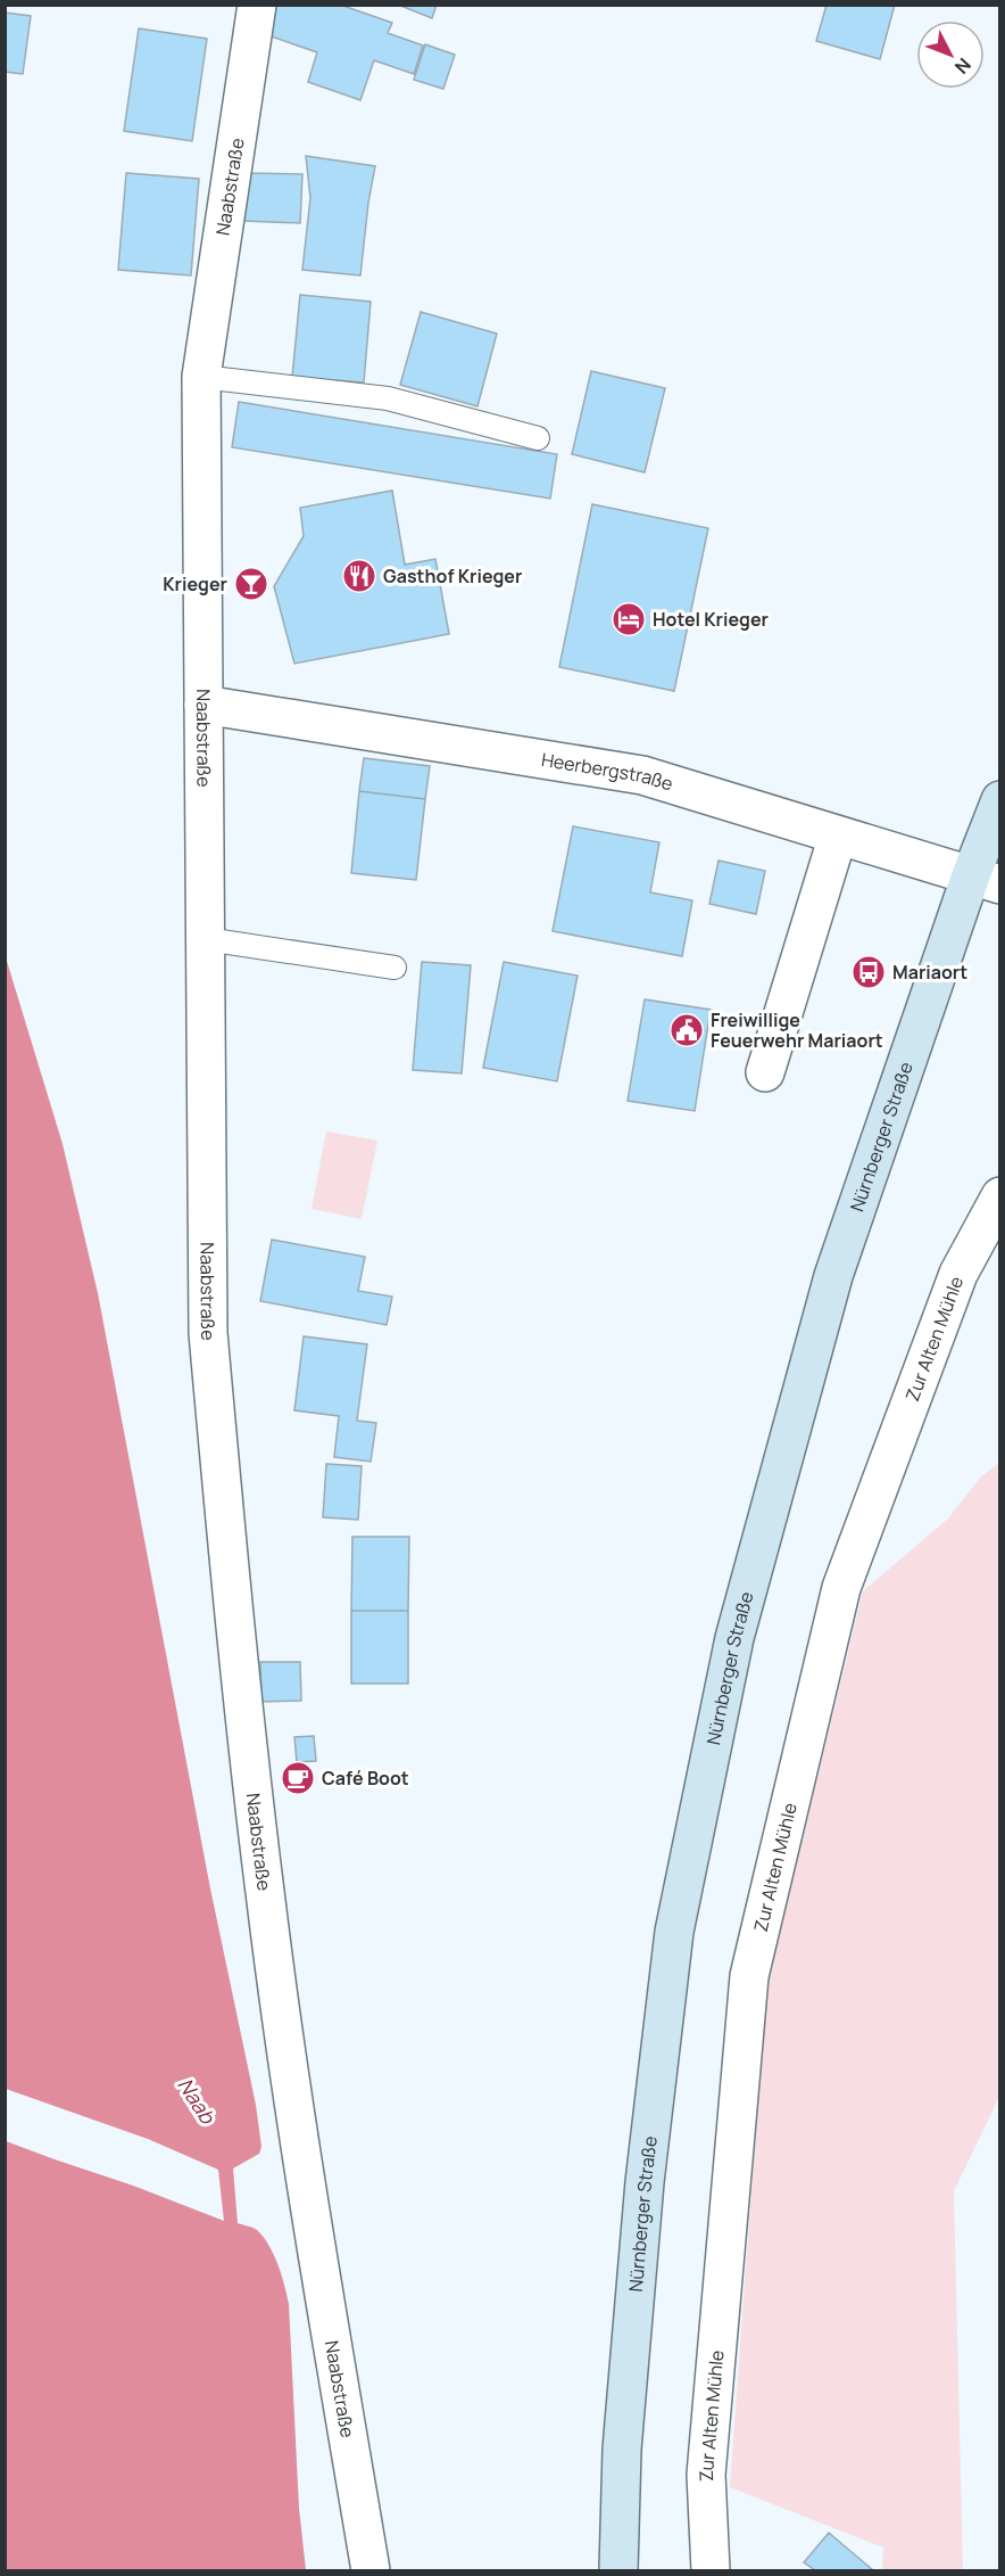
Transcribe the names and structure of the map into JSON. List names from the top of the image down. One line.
{"streets":{"main road":["Nürnberger Straße"],"street":["Naabstraße","Heerbergstraße","Zur Alten Mühle"]},"crossings":[["Naabstraße","Heerbergstraße"],["Heerbergstraße","Nürnberger Straße"]],"water":["Naab"],"places":{"restaurant":["Gasthof Krieger"],"bar":["Krieger"],"hotel":["Hotel Krieger"],"bus stop":["Mariaort"],"public building":["Freiwillige Feuerwehr Mariaort"],"cafe":["Café Boot"]},"north":"bottom right"}
